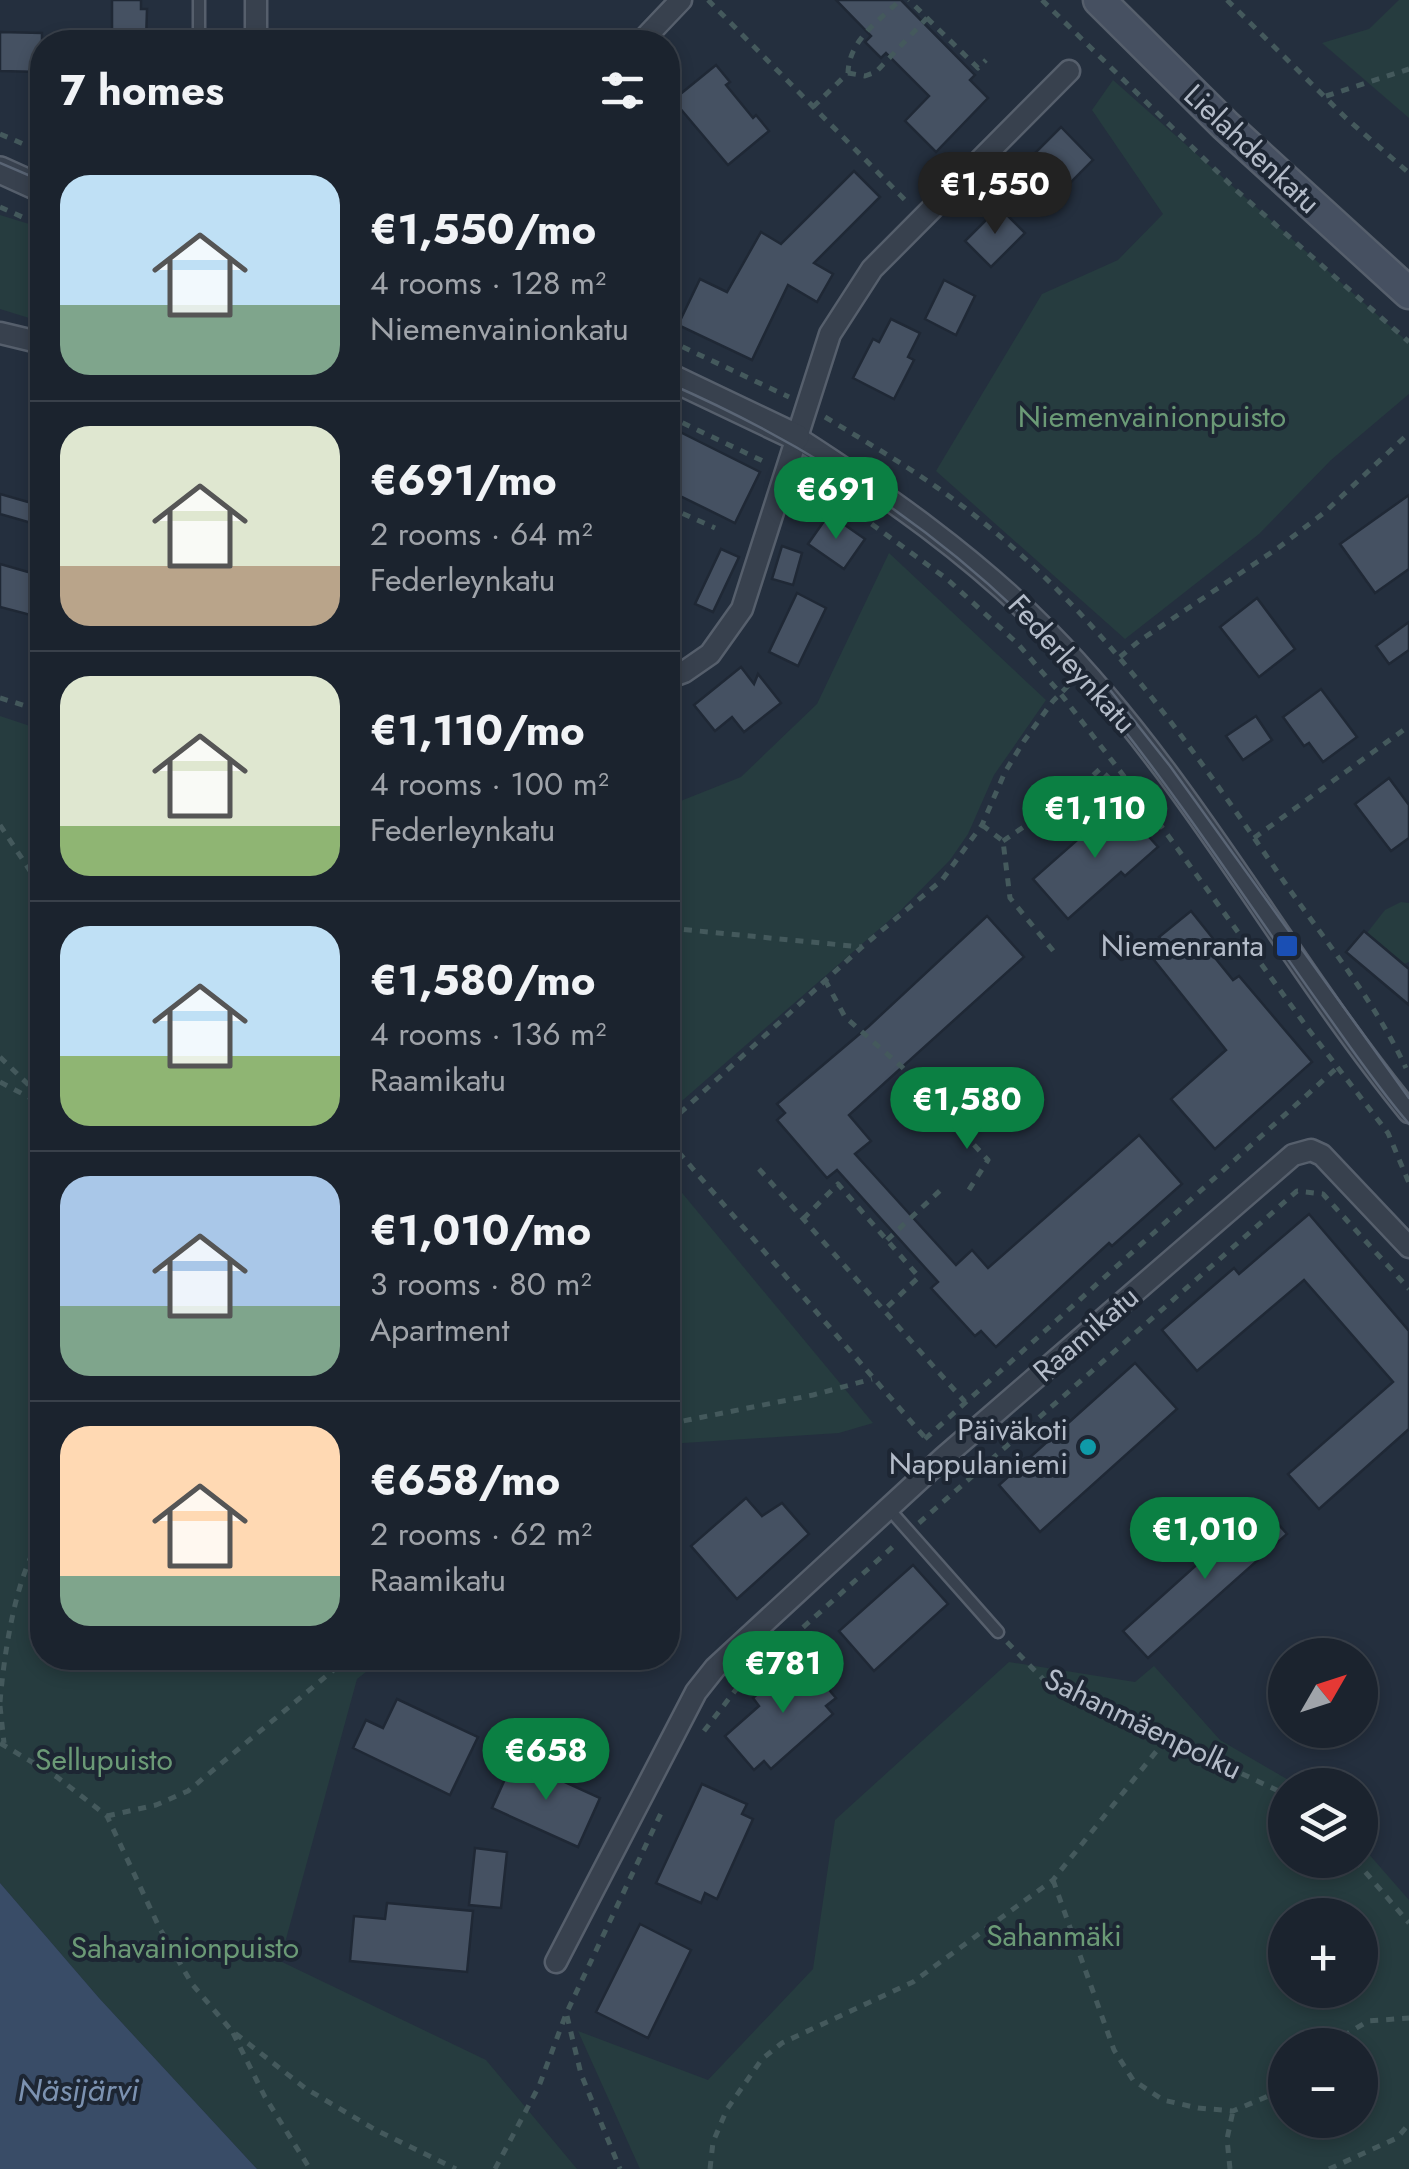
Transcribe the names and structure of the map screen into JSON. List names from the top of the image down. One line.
{"streets":{"main road":["Lielahdenkatu"],"street":["Federleynkatu","Raamikatu"],"path":["Sahanmäenpolku"]},"water":["Näsijärvi"],"parks":["Niemenvainionpuisto","Sellupuisto","Sahanmäki","Sahavainionpuisto"],"places":{"transit":["Niemenranta"],"other":["Päiväkoti Nappulaniemi"]},"north":"top right","page":{"heading":"7 homes","list":[{"name":"€1,550/mo","note":"4 rooms · 128 m² · Niemenvainionkatu"},{"name":"€691/mo","note":"2 rooms · 64 m² · Federleynkatu"},{"name":"€1,110/mo","note":"4 rooms · 100 m² · Federleynkatu"},{"name":"€1,580/mo","note":"4 rooms · 136 m² · Raamikatu"},{"name":"€1,010/mo","note":"3 rooms · 80 m² · Apartment"},{"name":"€658/mo","note":"2 rooms · 62 m² · Raamikatu"}],"price":["€1,550","€691","€1,110","€1,580","€1,010","€781","€658"],"map_buttons":["+","−"]}}
